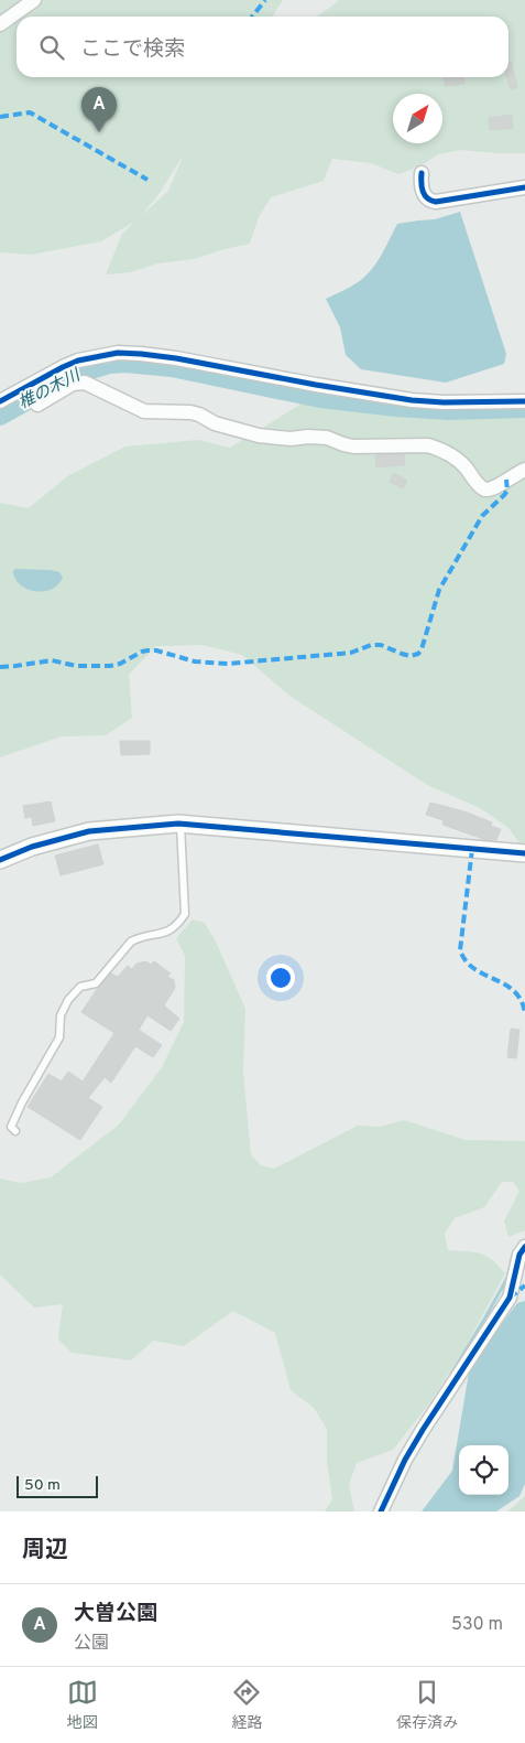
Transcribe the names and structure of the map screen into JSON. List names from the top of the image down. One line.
{"water":["椎の木川"],"scale_bar":"50 m","north":"top right","page":{"search":"ここで検索","pins":"A","scale":"50 m","heading":"周辺","list":[{"mark":"A","name":"大曽公園","note":"公園","value":"530 m"}],"nav":["地図","経路","保存済み"]}}
